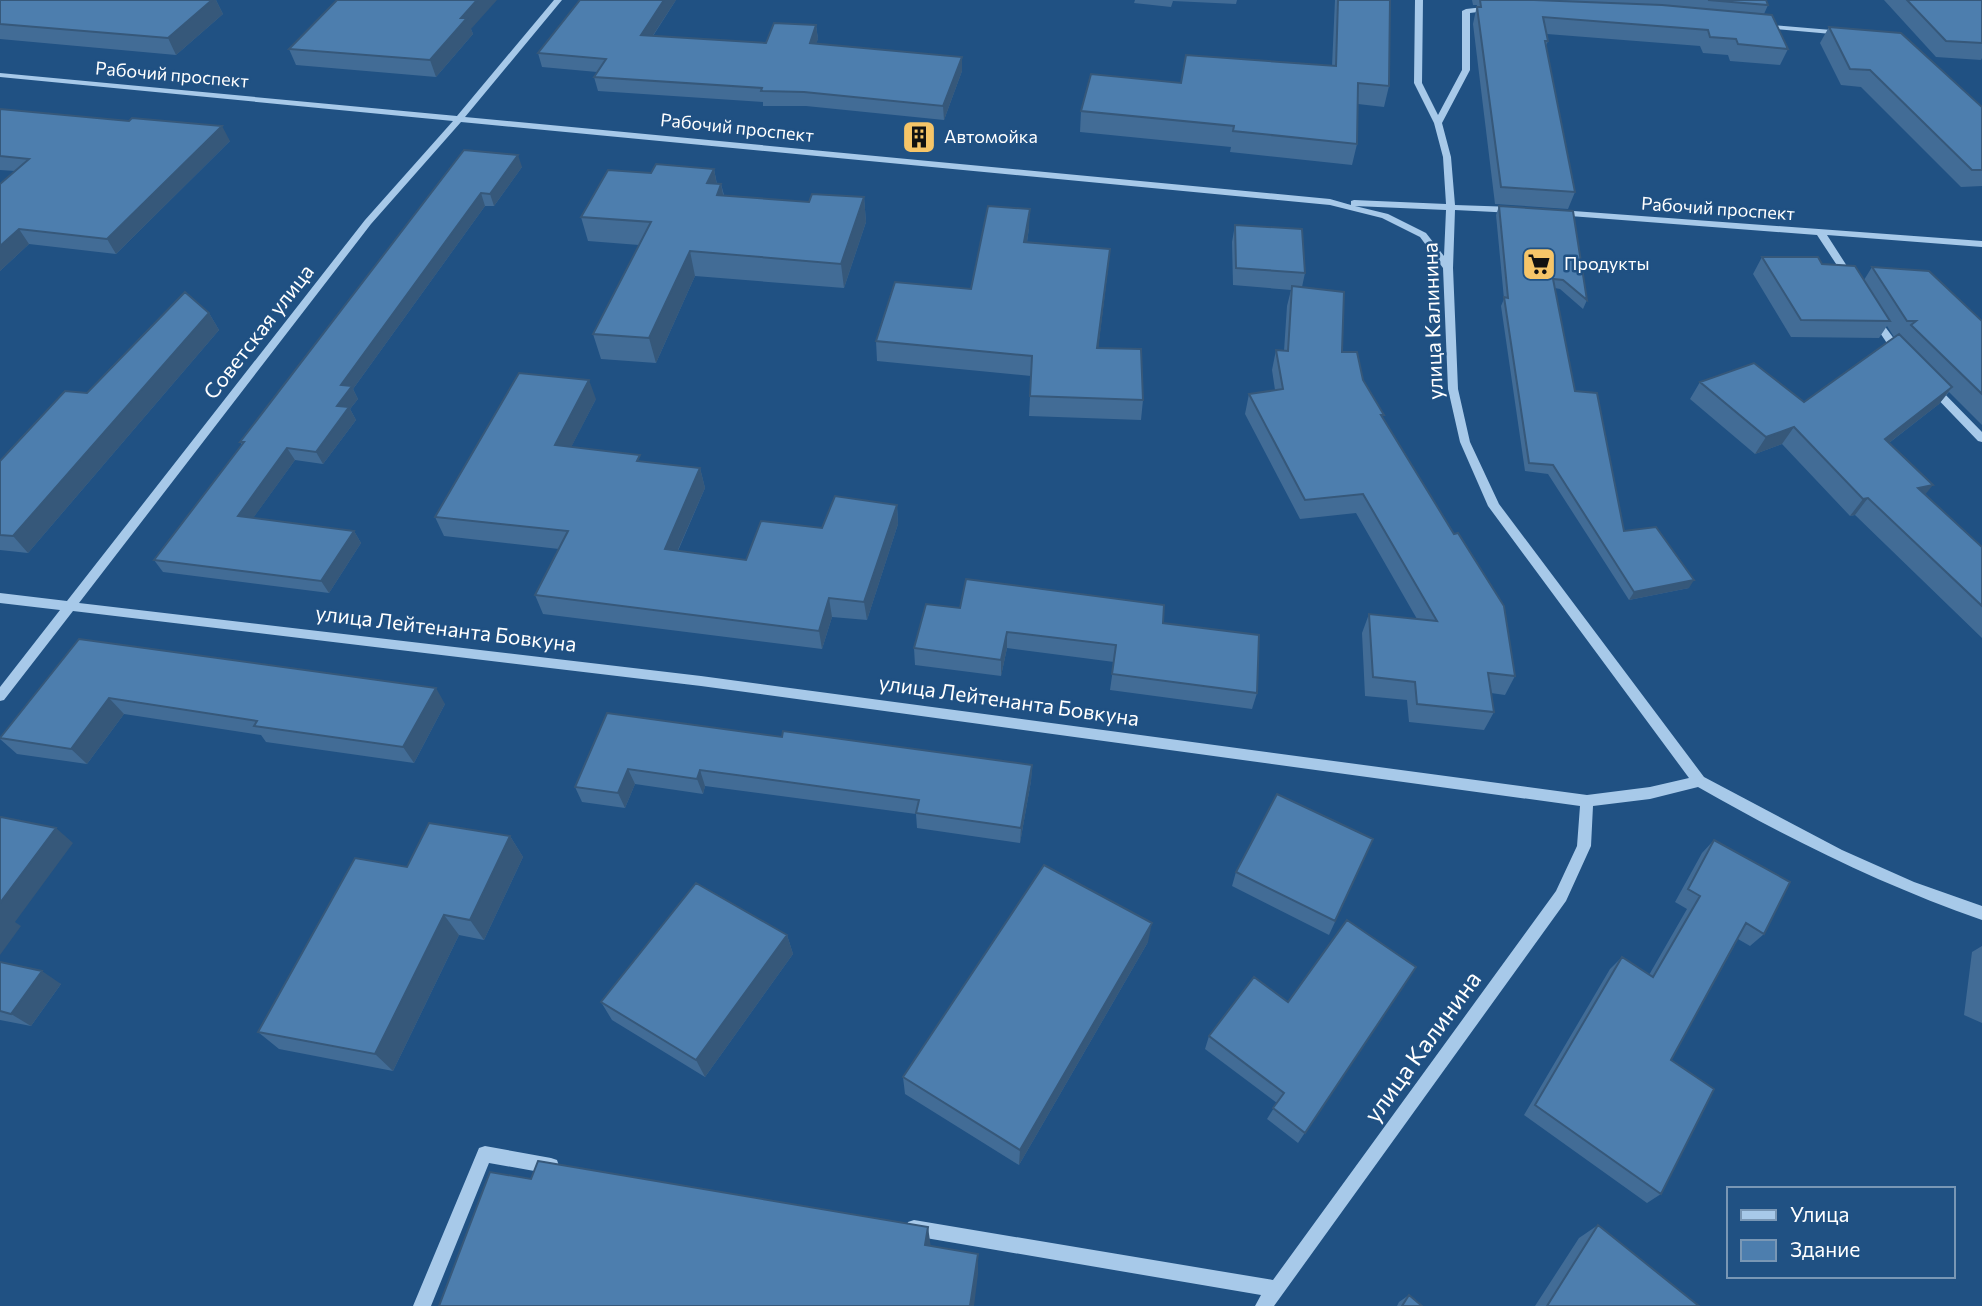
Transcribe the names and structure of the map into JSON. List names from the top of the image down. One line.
{"streets":{"street":["Рабочий проспект","улица Калинина","Советская улица","улица Лейтенанта Бовкуна"]},"crossings":[["Рабочий проспект","улица Калинина"],["Рабочий проспект","Советская улица"],["улица Калинина","улица Лейтенанта Бовкуна"],["Советская улица","улица Лейтенанта Бовкуна"]],"places":{"building":["Автомойка"],"supermarket":["Продукты"]},"legend":["Улица","Здание"]}
